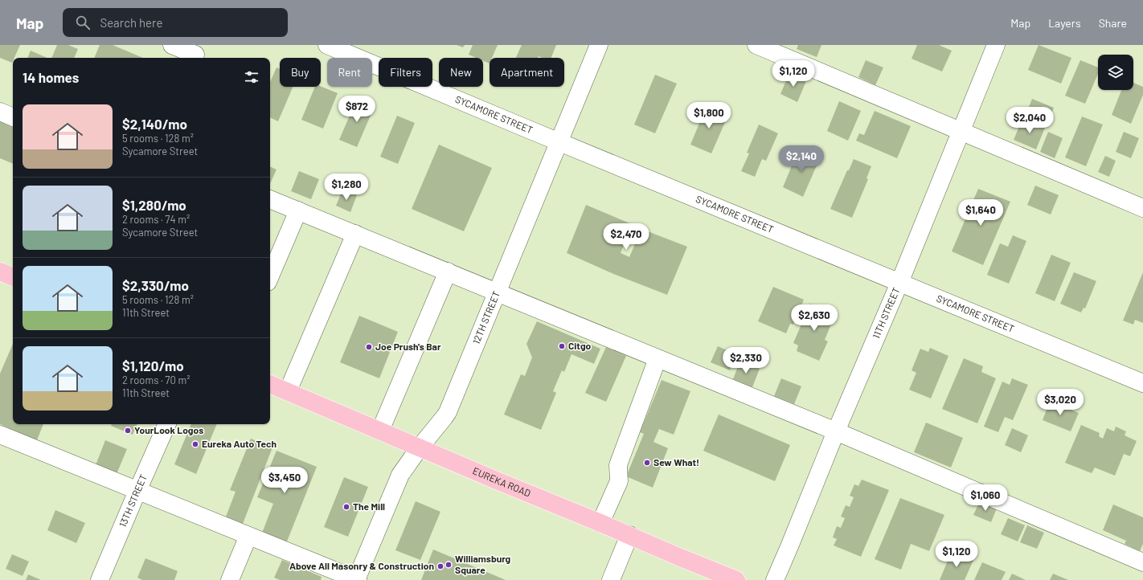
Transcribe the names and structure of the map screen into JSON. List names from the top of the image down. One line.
{"streets":{"main road":["EUREKA ROAD"],"street":["SYCAMORE STREET","11TH STREET","12TH STREET","13TH STREET"]},"crossings":[["SYCAMORE STREET","11TH STREET"],["SYCAMORE STREET","12TH STREET"],["12TH STREET","EUREKA ROAD"]],"places":["Citgo","Joe Prush's Bar","YourLook Logos","Eureka Auto Tech","Sew What!","The Mill","Williamsburg Square","Above All Masonry & Construction"],"page":{"header":"Map","search":"Search here","nav":["Map","Layers","Share"],"chip":["Buy","Rent","Filters","New","Apartment"],"heading":"14 homes","price":["$1,120","$872","$1,800","$2,040","$2,140","$1,280","$1,640","$2,470","$2,630","$2,330","$3,020","$3,450","$1,060","$1,120"],"list":[{"name":"$2,140/mo","note":"5 rooms · 128 m² · Sycamore Street"},{"name":"$1,280/mo","note":"2 rooms · 74 m² · Sycamore Street"},{"name":"$2,330/mo","note":"5 rooms · 128 m² · 11th Street"},{"name":"$1,120/mo","note":"2 rooms · 70 m² · 11th Street"}]}}
